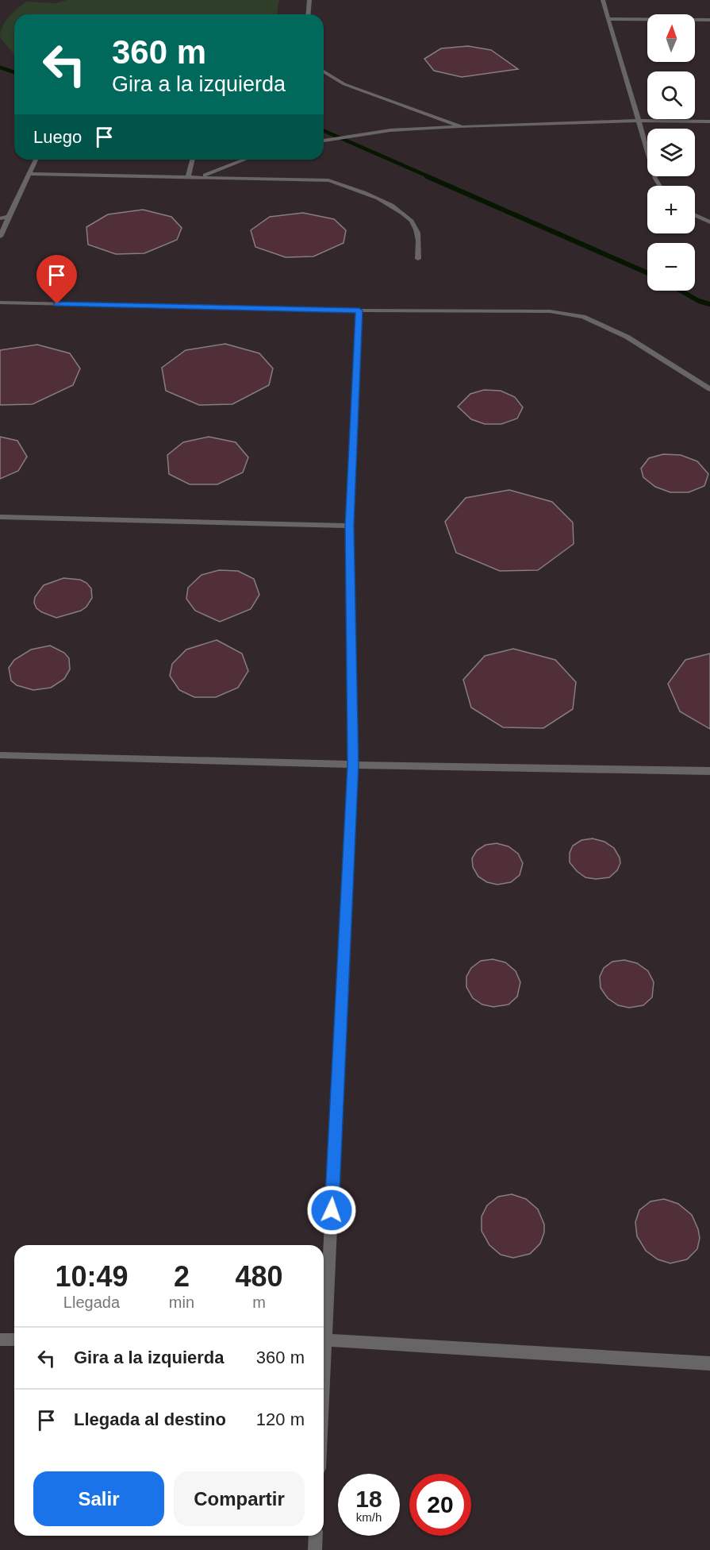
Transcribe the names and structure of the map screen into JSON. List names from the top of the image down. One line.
{"north":"top","page":{"map_buttons":["+","−"],"turn":["360 m","Gira a la izquierda"],"then":"Luego","eta":["10:49","Llegada","2","min","480","m"],"list":[{"name":"Gira a la izquierda","value":"360 m"},{"name":"Llegada al destino","value":"120 m"}],"buttons":["Salir","Compartir"],"speed":"18 km/h","limit":"20"}}
